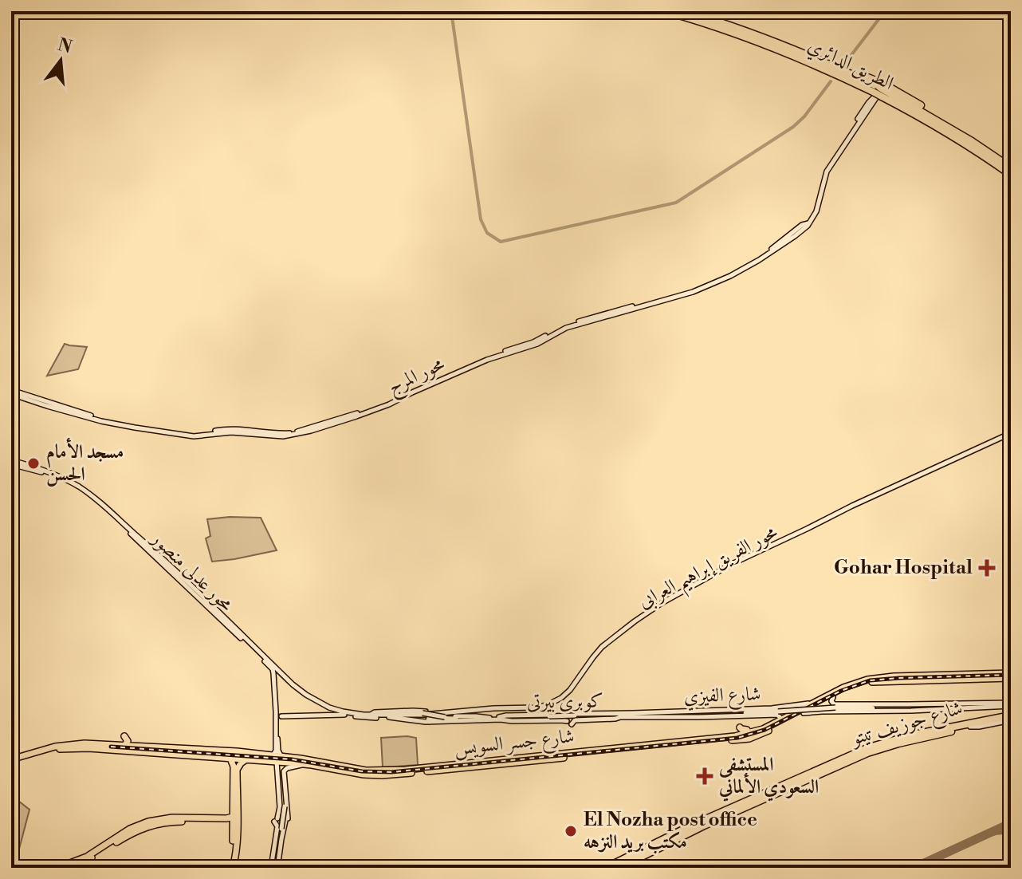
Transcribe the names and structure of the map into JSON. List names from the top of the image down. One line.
{"streets":{"highway":["الطريق الدائري","شارع جوزيف تيتو"],"main road":["محور المرج","محور الفريق إبراهيم العرابى","محور عدلى منصور","شارع الفيزي","كوبرى بيرتى","شارع جسر السويس"]},"crossings":[["الطريق الدائري","محور المرج"],["محور الفريق إبراهيم العرابى","محور عدلى منصور"],["شارع الفيزي","كوبرى بيرتى"],["شارع الفيزي","شارع جسر السويس"]],"places":{"other":["مسجد الأمام الحسن","El Nozha post office مكتب بريد النزهه"],"health":["Gohar Hospital","المستشفى السعودي الألماني"]},"north":"top"}
